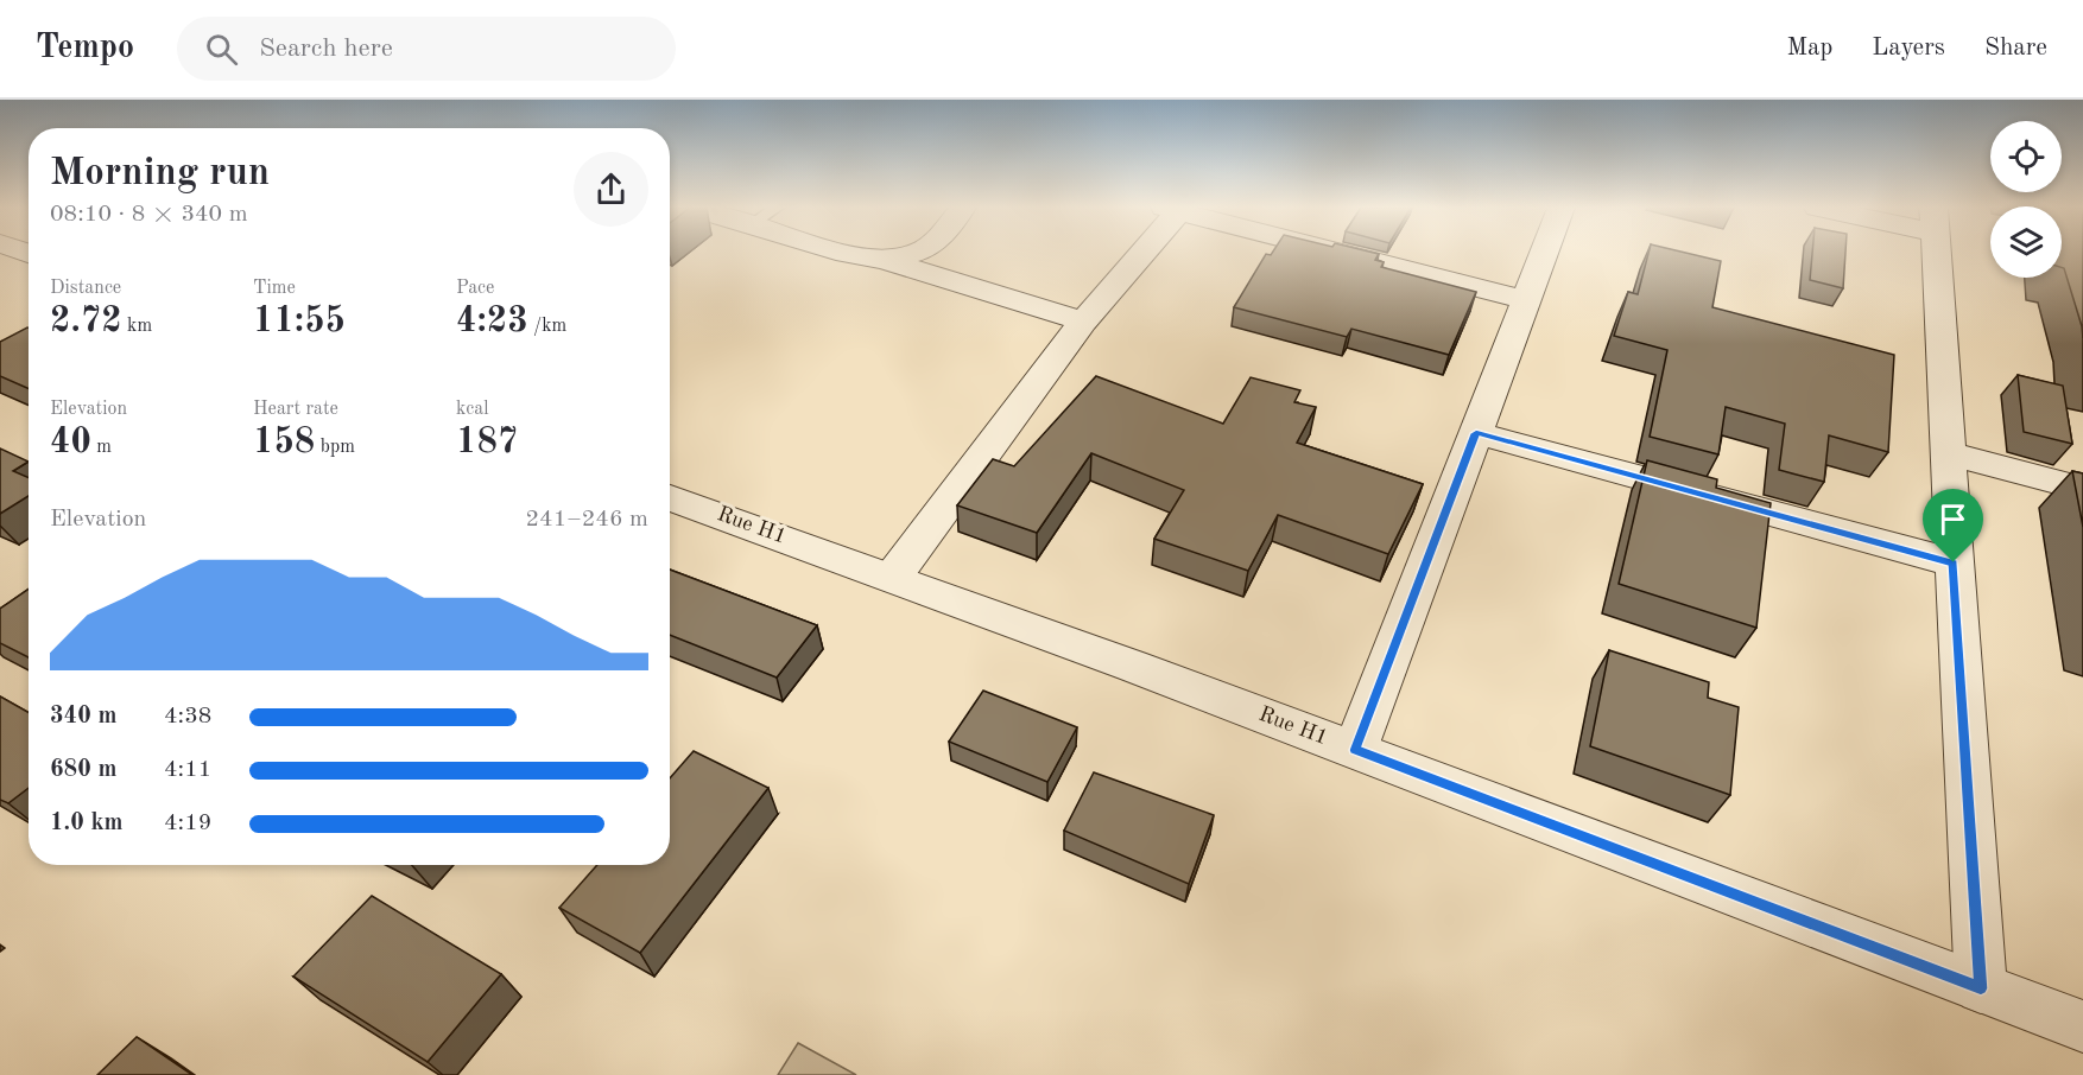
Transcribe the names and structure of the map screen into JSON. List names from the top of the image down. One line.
{"streets":{"street":["Rue H1"]},"page":{"header":"Tempo","search":"Search here","nav":["Map","Layers","Share"],"heading":["Morning run","08:10 · 8 × 340 m"],"stats":[["Distance","2.72 km"],["Time","11:55"],["Pace","4:23 /km"],["Elevation","40 m"],["Heart rate","158 bpm"],["kcal","187"]],"chart":["Elevation","241–246 m"],"list":[{"name":"340 m","note":"4:38"},{"name":"680 m","note":"4:11"},{"name":"1.0 km","note":"4:19"}]}}
